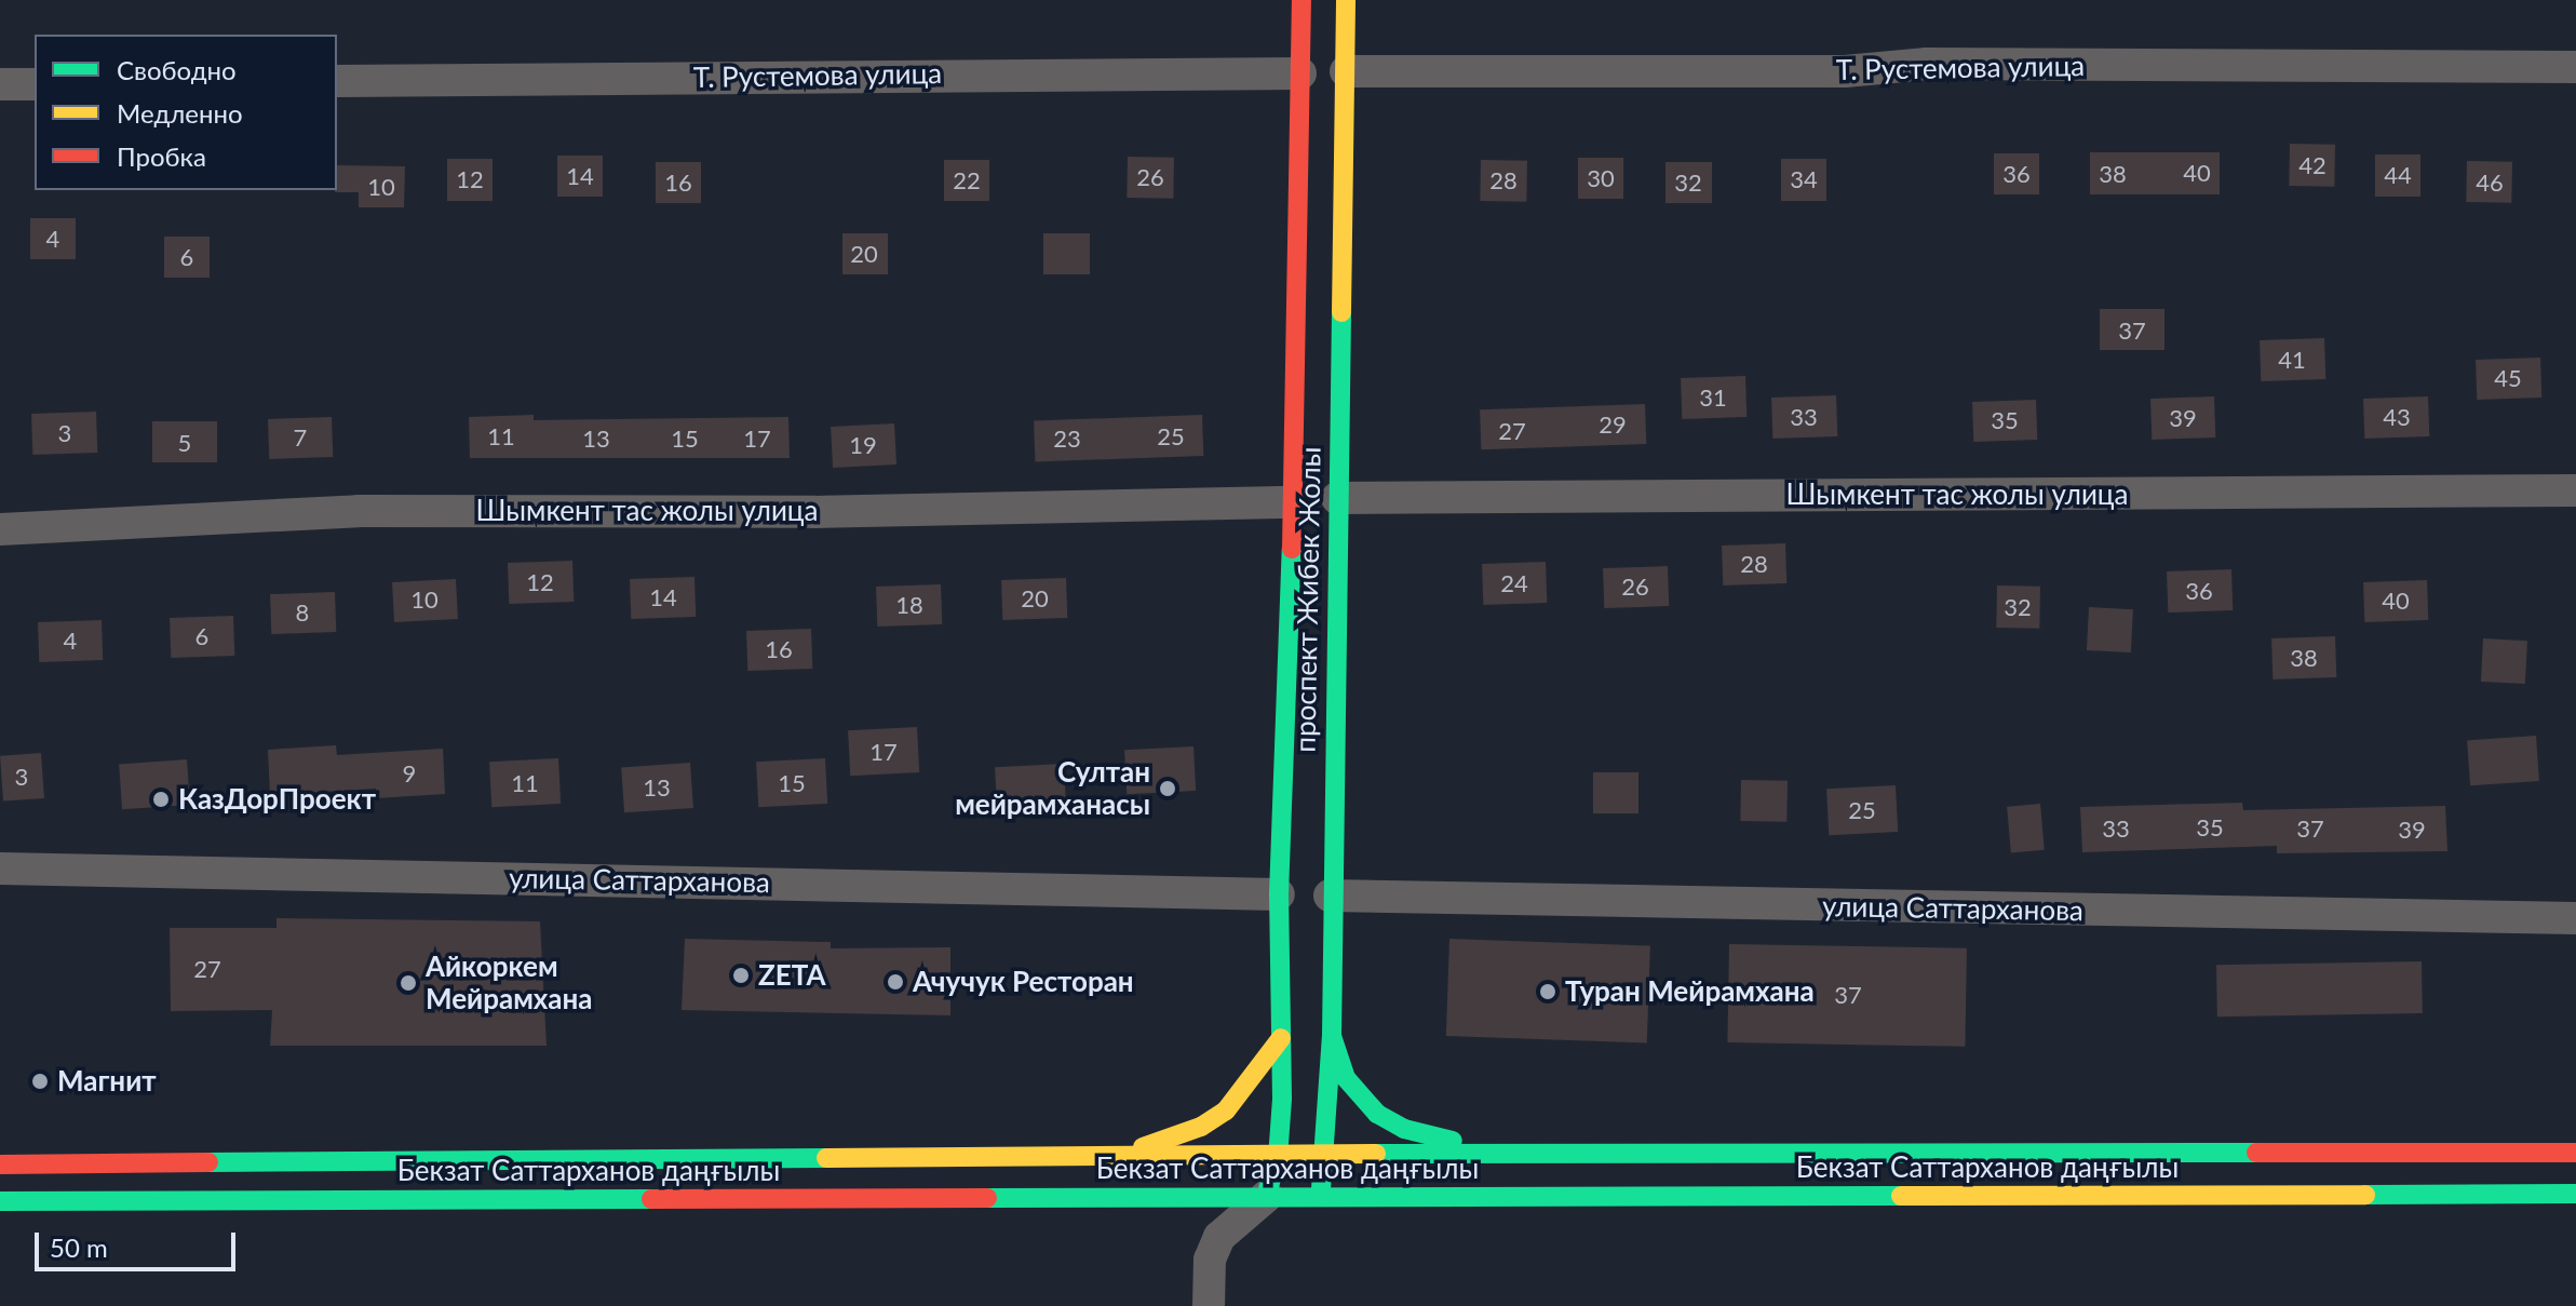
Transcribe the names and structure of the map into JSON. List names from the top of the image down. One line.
{"streets":{"main road":["проспект Жибек Жолы","Бекзат Саттарханов даңғылы"],"street":["Т. Рустемова улица","Шымкент тас жолы улица","улица Саттарханова"]},"crossings":[["Т. Рустемова улица","проспект Жибек Жолы"],["Шымкент тас жолы улица","проспект Жибек Жолы"],["проспект Жибек Жолы","улица Саттарханова"],["проспект Жибек Жолы","Бекзат Саттарханов даңғылы"]],"places":["Султан мейрамханасы","КазДорПроект","ZETA","Ачучук Ресторан","Айкоркем Мейрамхана","Туран Мейрамхана","Магнит"],"house_numbers":["42","40","36","38","44","14","26","30","12","34","22","28","16","32","46","10","4","20","6","37","41","45","31","33","43","39","35","29","27","3","11","25","7","13","15","17","23","5","19","28","12","24","26","36","14","20","10","40","18","32","8","6","4","16","38","17","9","3","11","15","13","25","35","33","37","39","27","37"],"legend":["Свободно","Медленно","Пробка"],"scale_bar":"50 m"}
